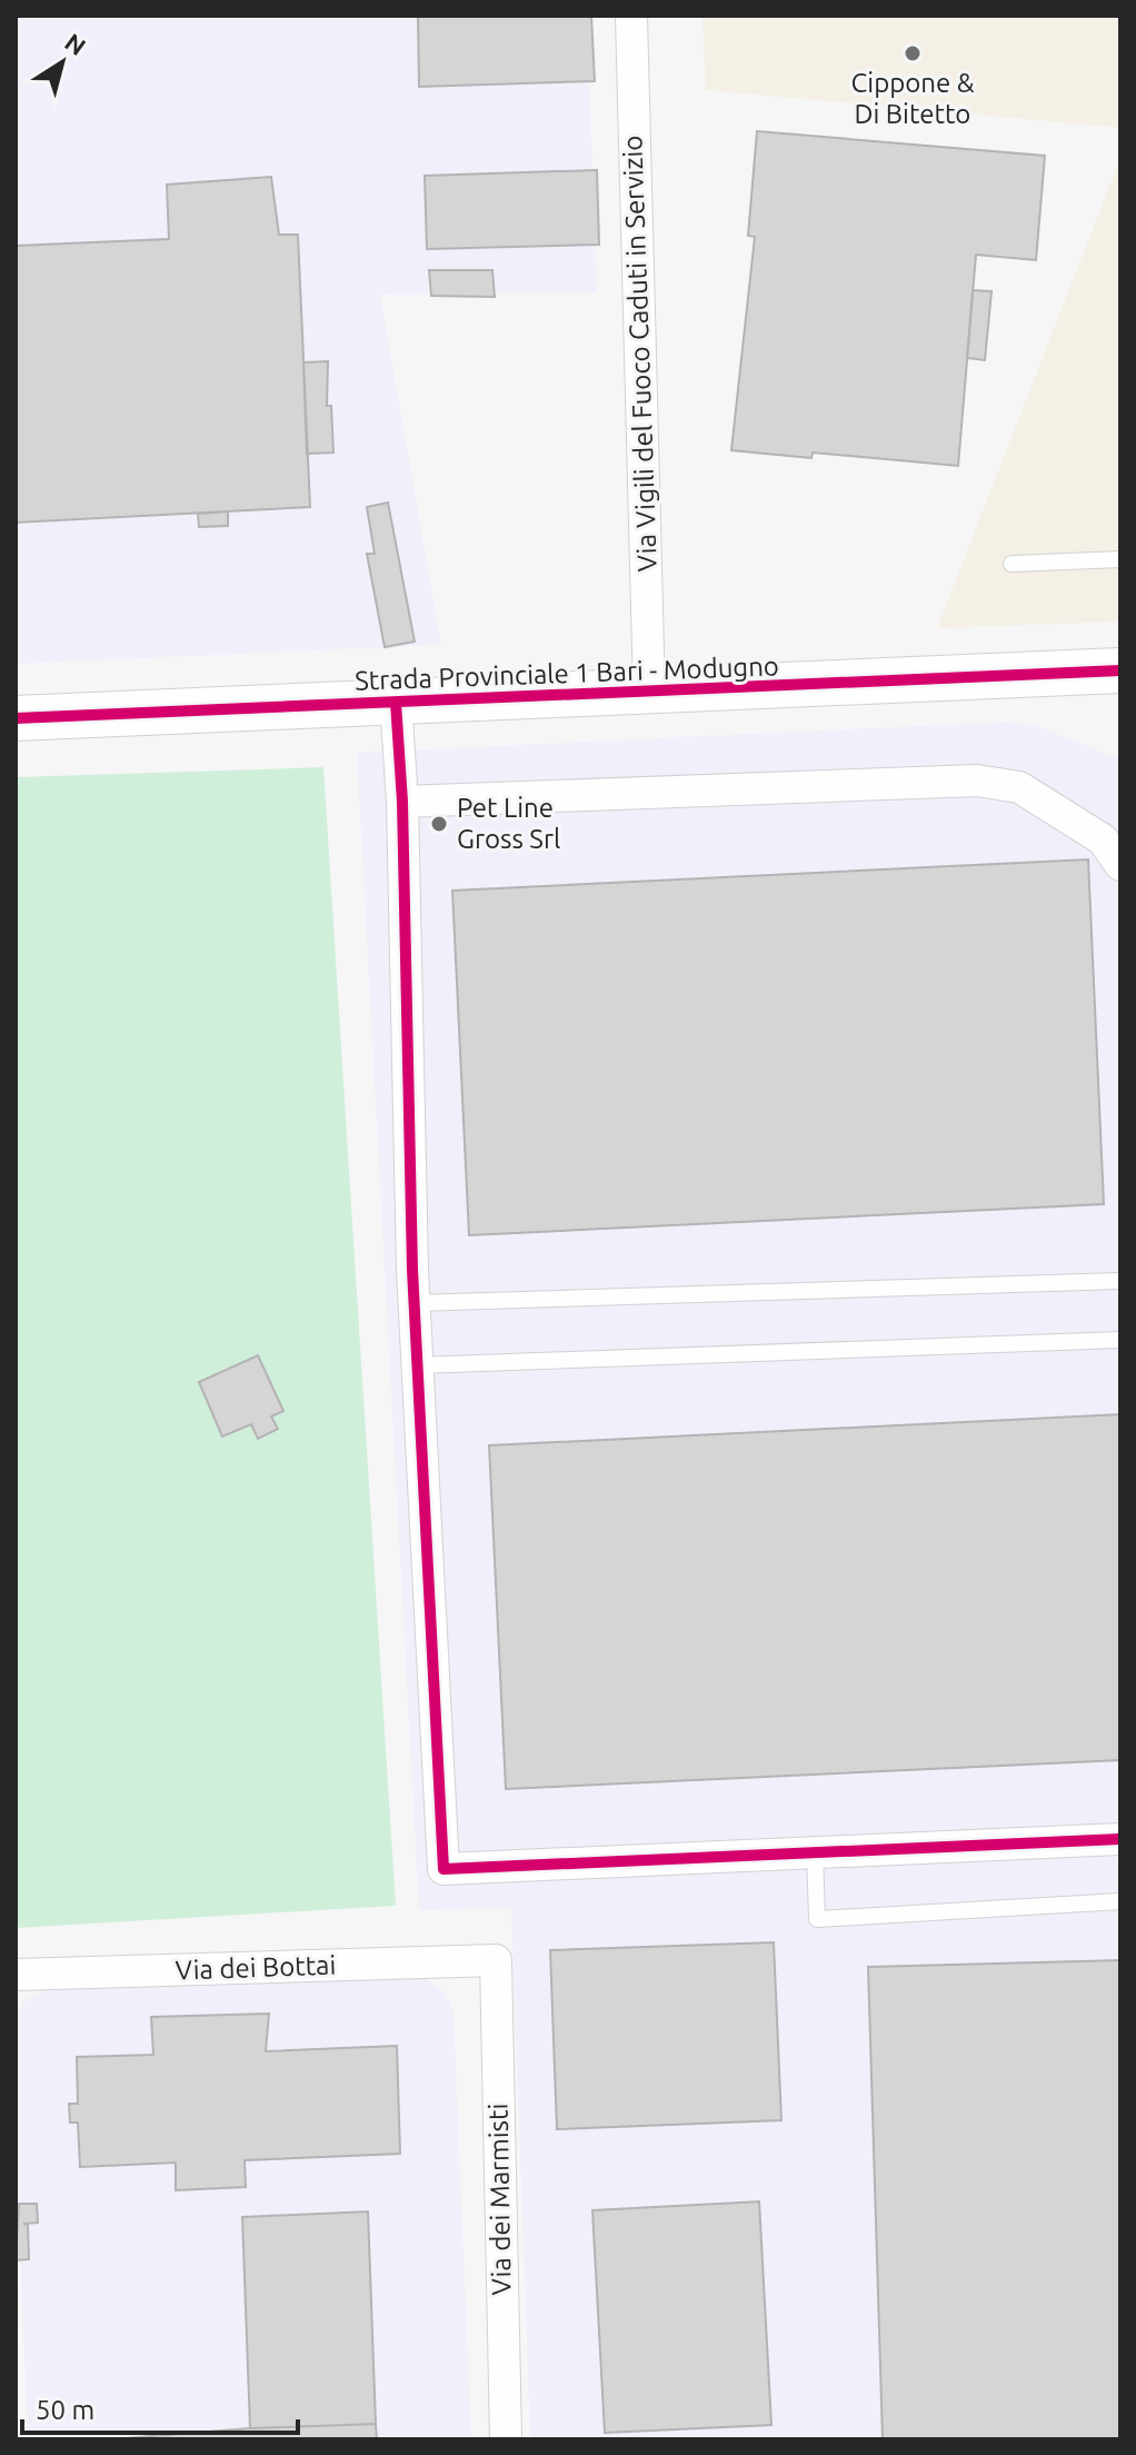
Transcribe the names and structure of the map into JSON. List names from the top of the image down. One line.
{"streets":{"street":["Via Vigili del Fuoco Caduti in Servizio","Strada Provinciale 1 Bari - Modugno","Via dei Bottai","Via dei Marmisti"]},"crossings":[["Via Vigili del Fuoco Caduti in Servizio","Strada Provinciale 1 Bari - Modugno"],["Via dei Bottai","Via dei Marmisti"]],"places":["Cippone & Di Bitetto","Pet Line Gross Srl"],"scale_bar":"50 m","north":"top right"}
